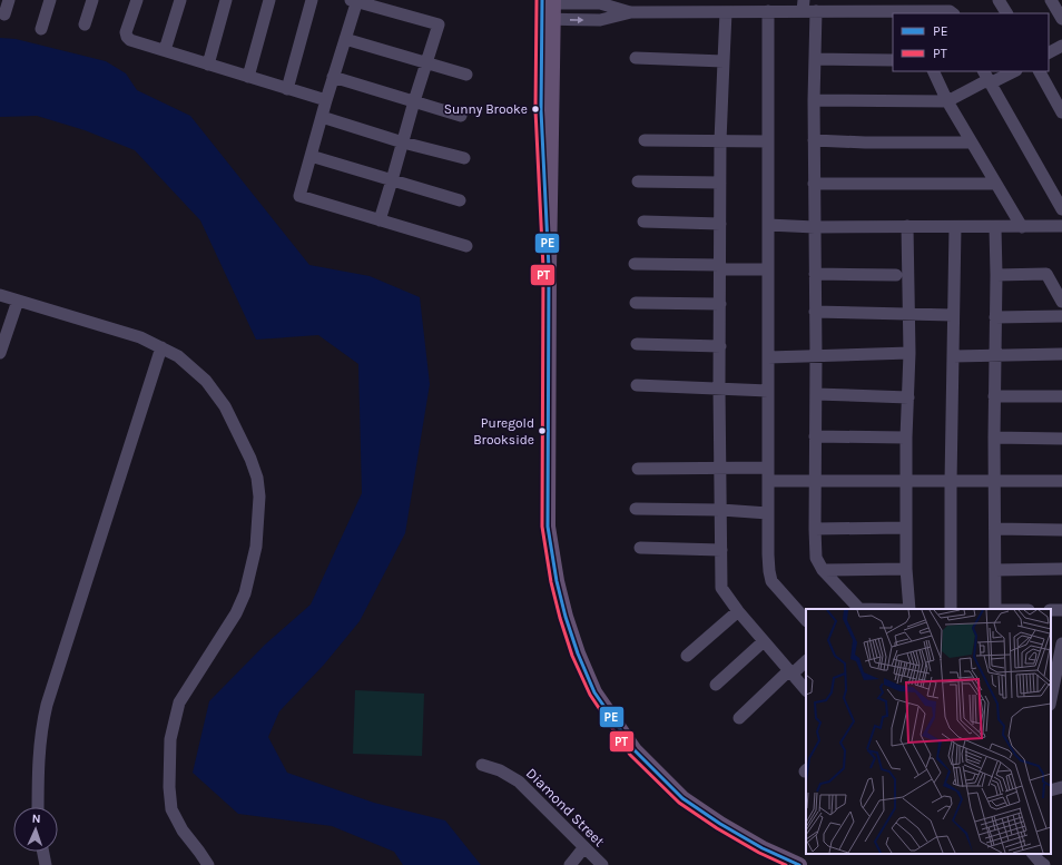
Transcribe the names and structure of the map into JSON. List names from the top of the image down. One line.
{"streets":{"street":["Diamond Street"]},"places":["Sunny Brooke","Puregold Brookside"],"lines":["transit line PE","transit line PT"],"legend":["PE","PT"],"north":"top"}
